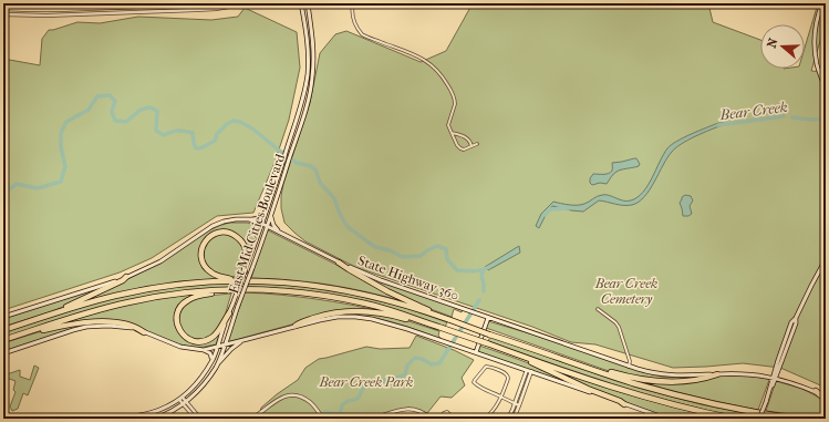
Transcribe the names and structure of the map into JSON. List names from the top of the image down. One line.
{"streets":{"main road":["East Mid Cities Boulevard","State Highway 360"]},"crossings":[["East Mid Cities Boulevard","State Highway 360"]],"water":["Bear Creek"],"parks":["Bear Creek Cemetery","Bear Creek Park"],"north":"left"}
